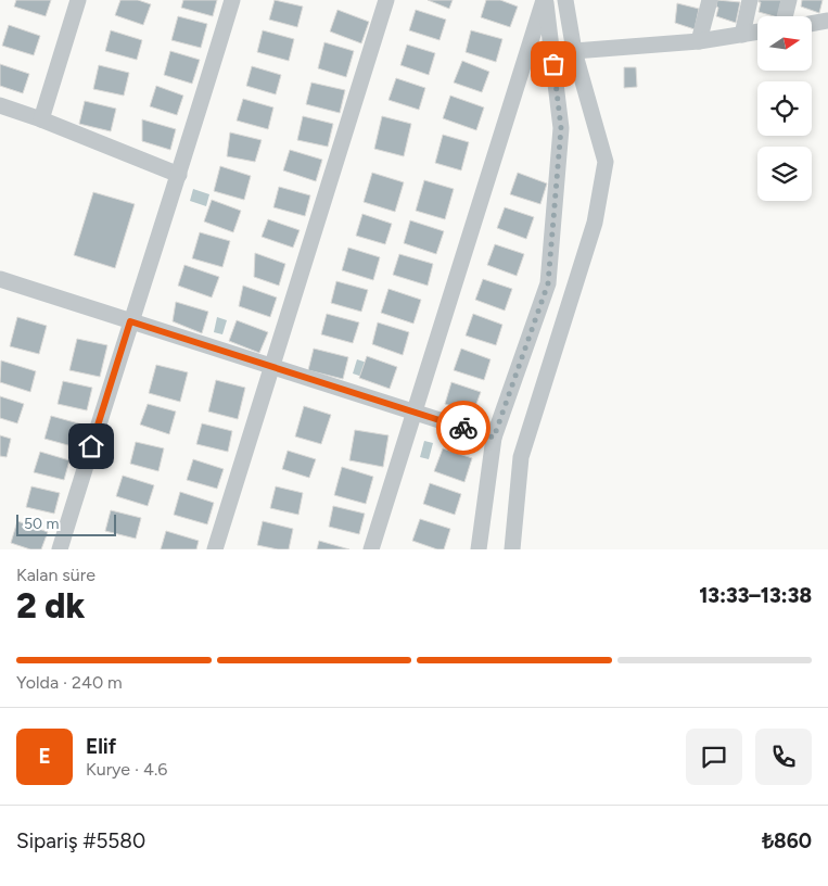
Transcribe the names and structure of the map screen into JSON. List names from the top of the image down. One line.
{"scale_bar":"50 m","north":"right","page":{"scale":"50 m","heading":["2 dk","Kalan süre","13:33–13:38"],"panel":["Elif","Kurye · 4.6","Sipariş #5580","₺860"],"bar":"Yolda · 240 m","round":"E"}}
